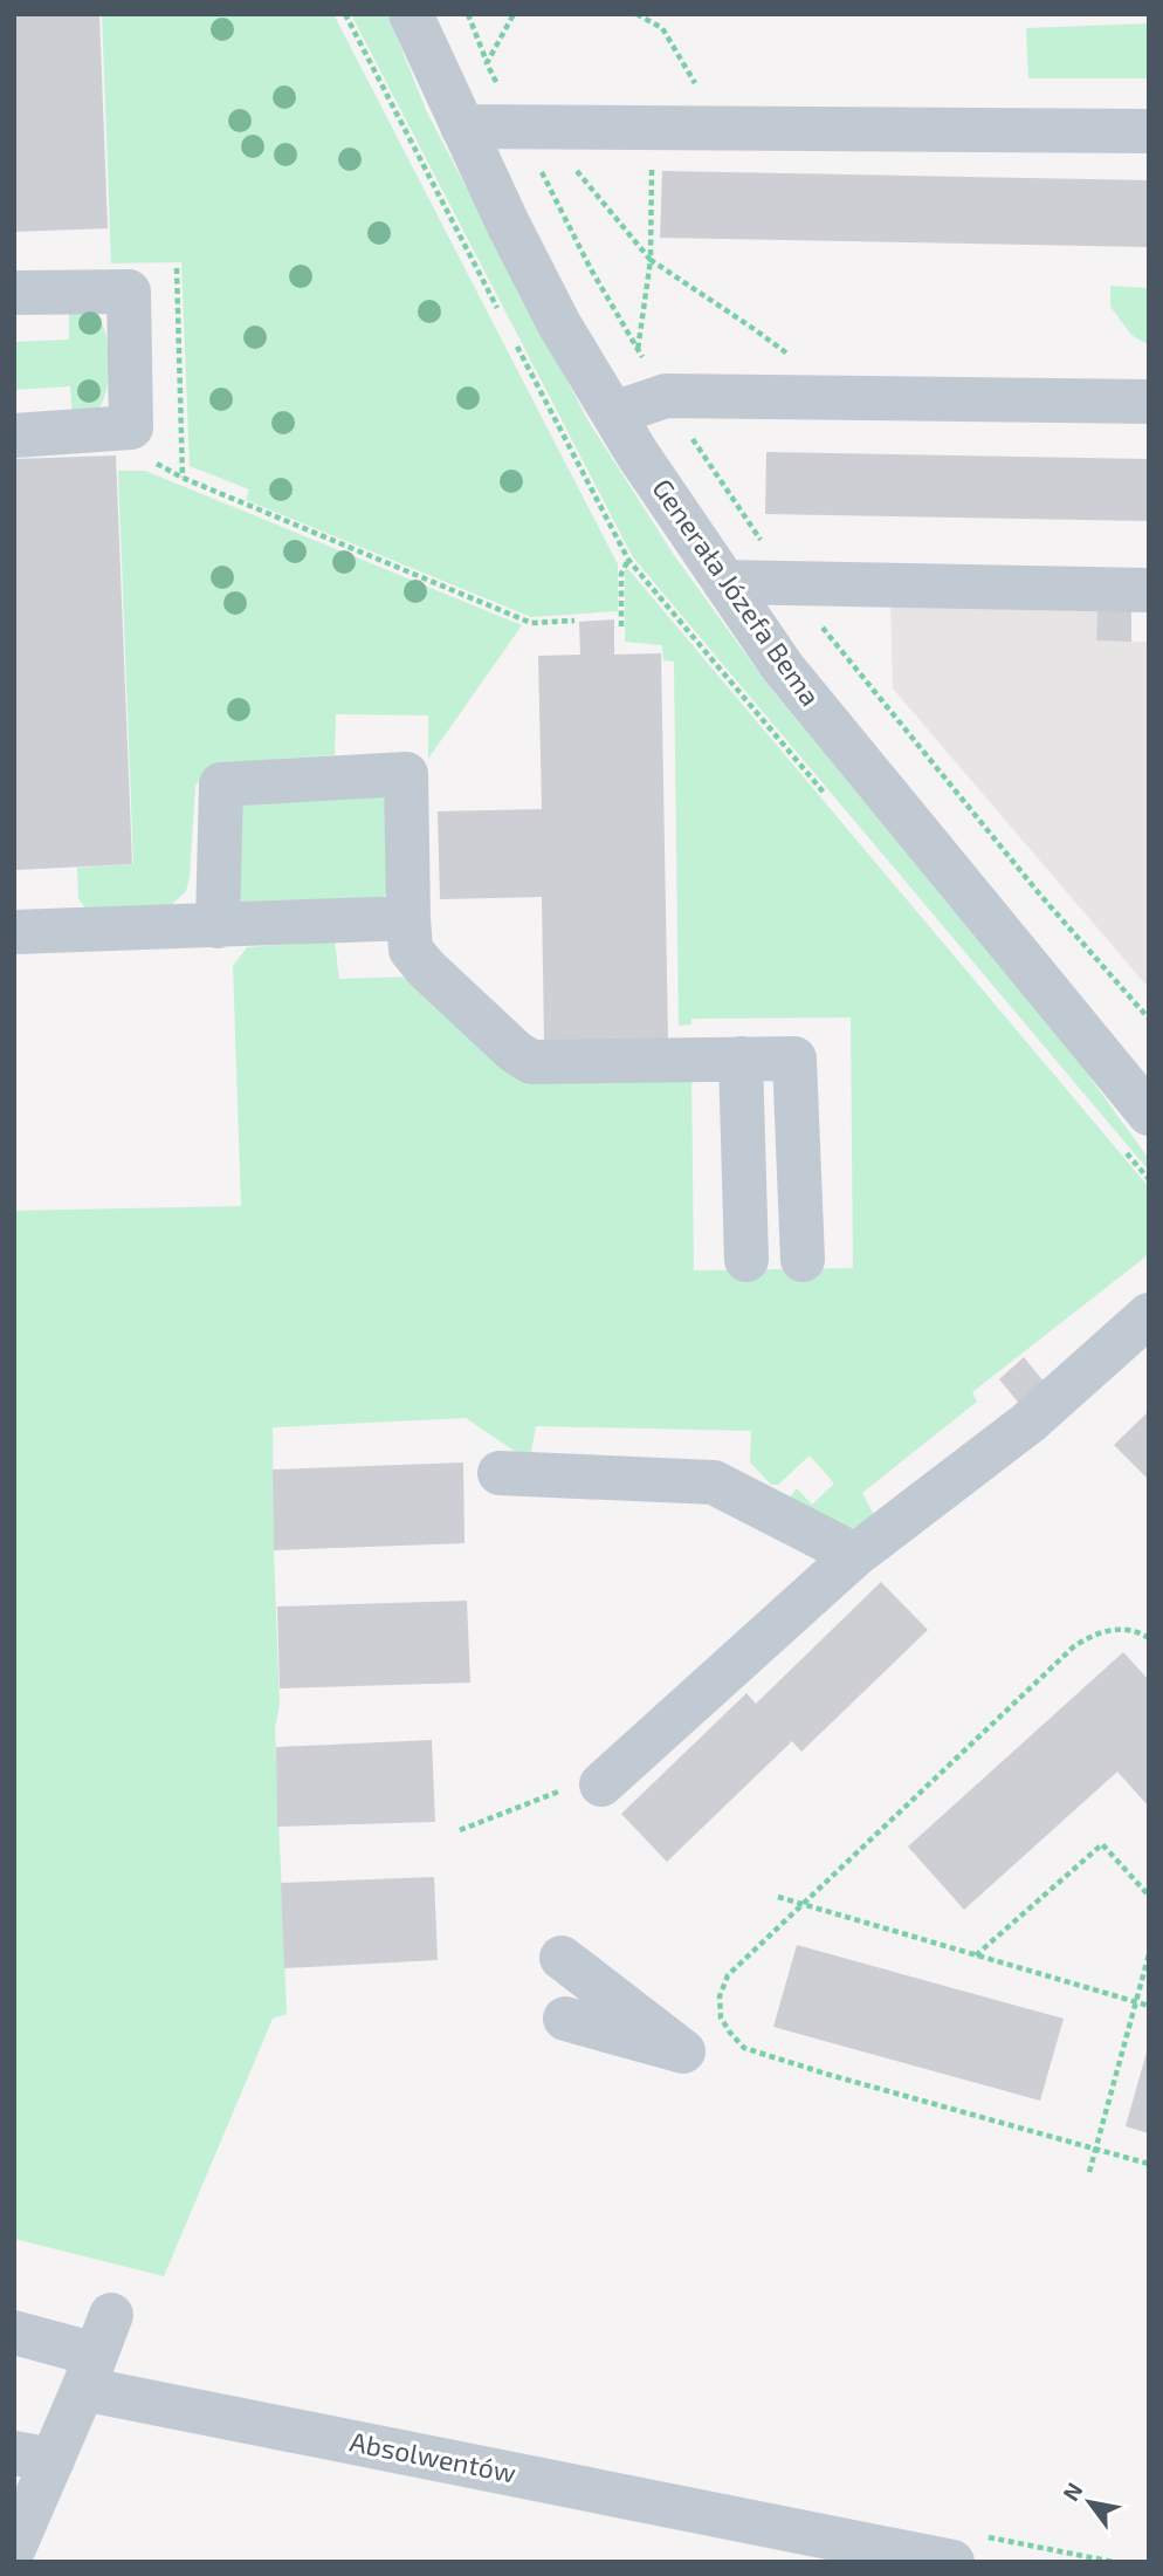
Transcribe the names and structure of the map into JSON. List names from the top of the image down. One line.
{"streets":{"street":["Generała Józefa Bema","Absolwentów"]},"north":"top left"}
